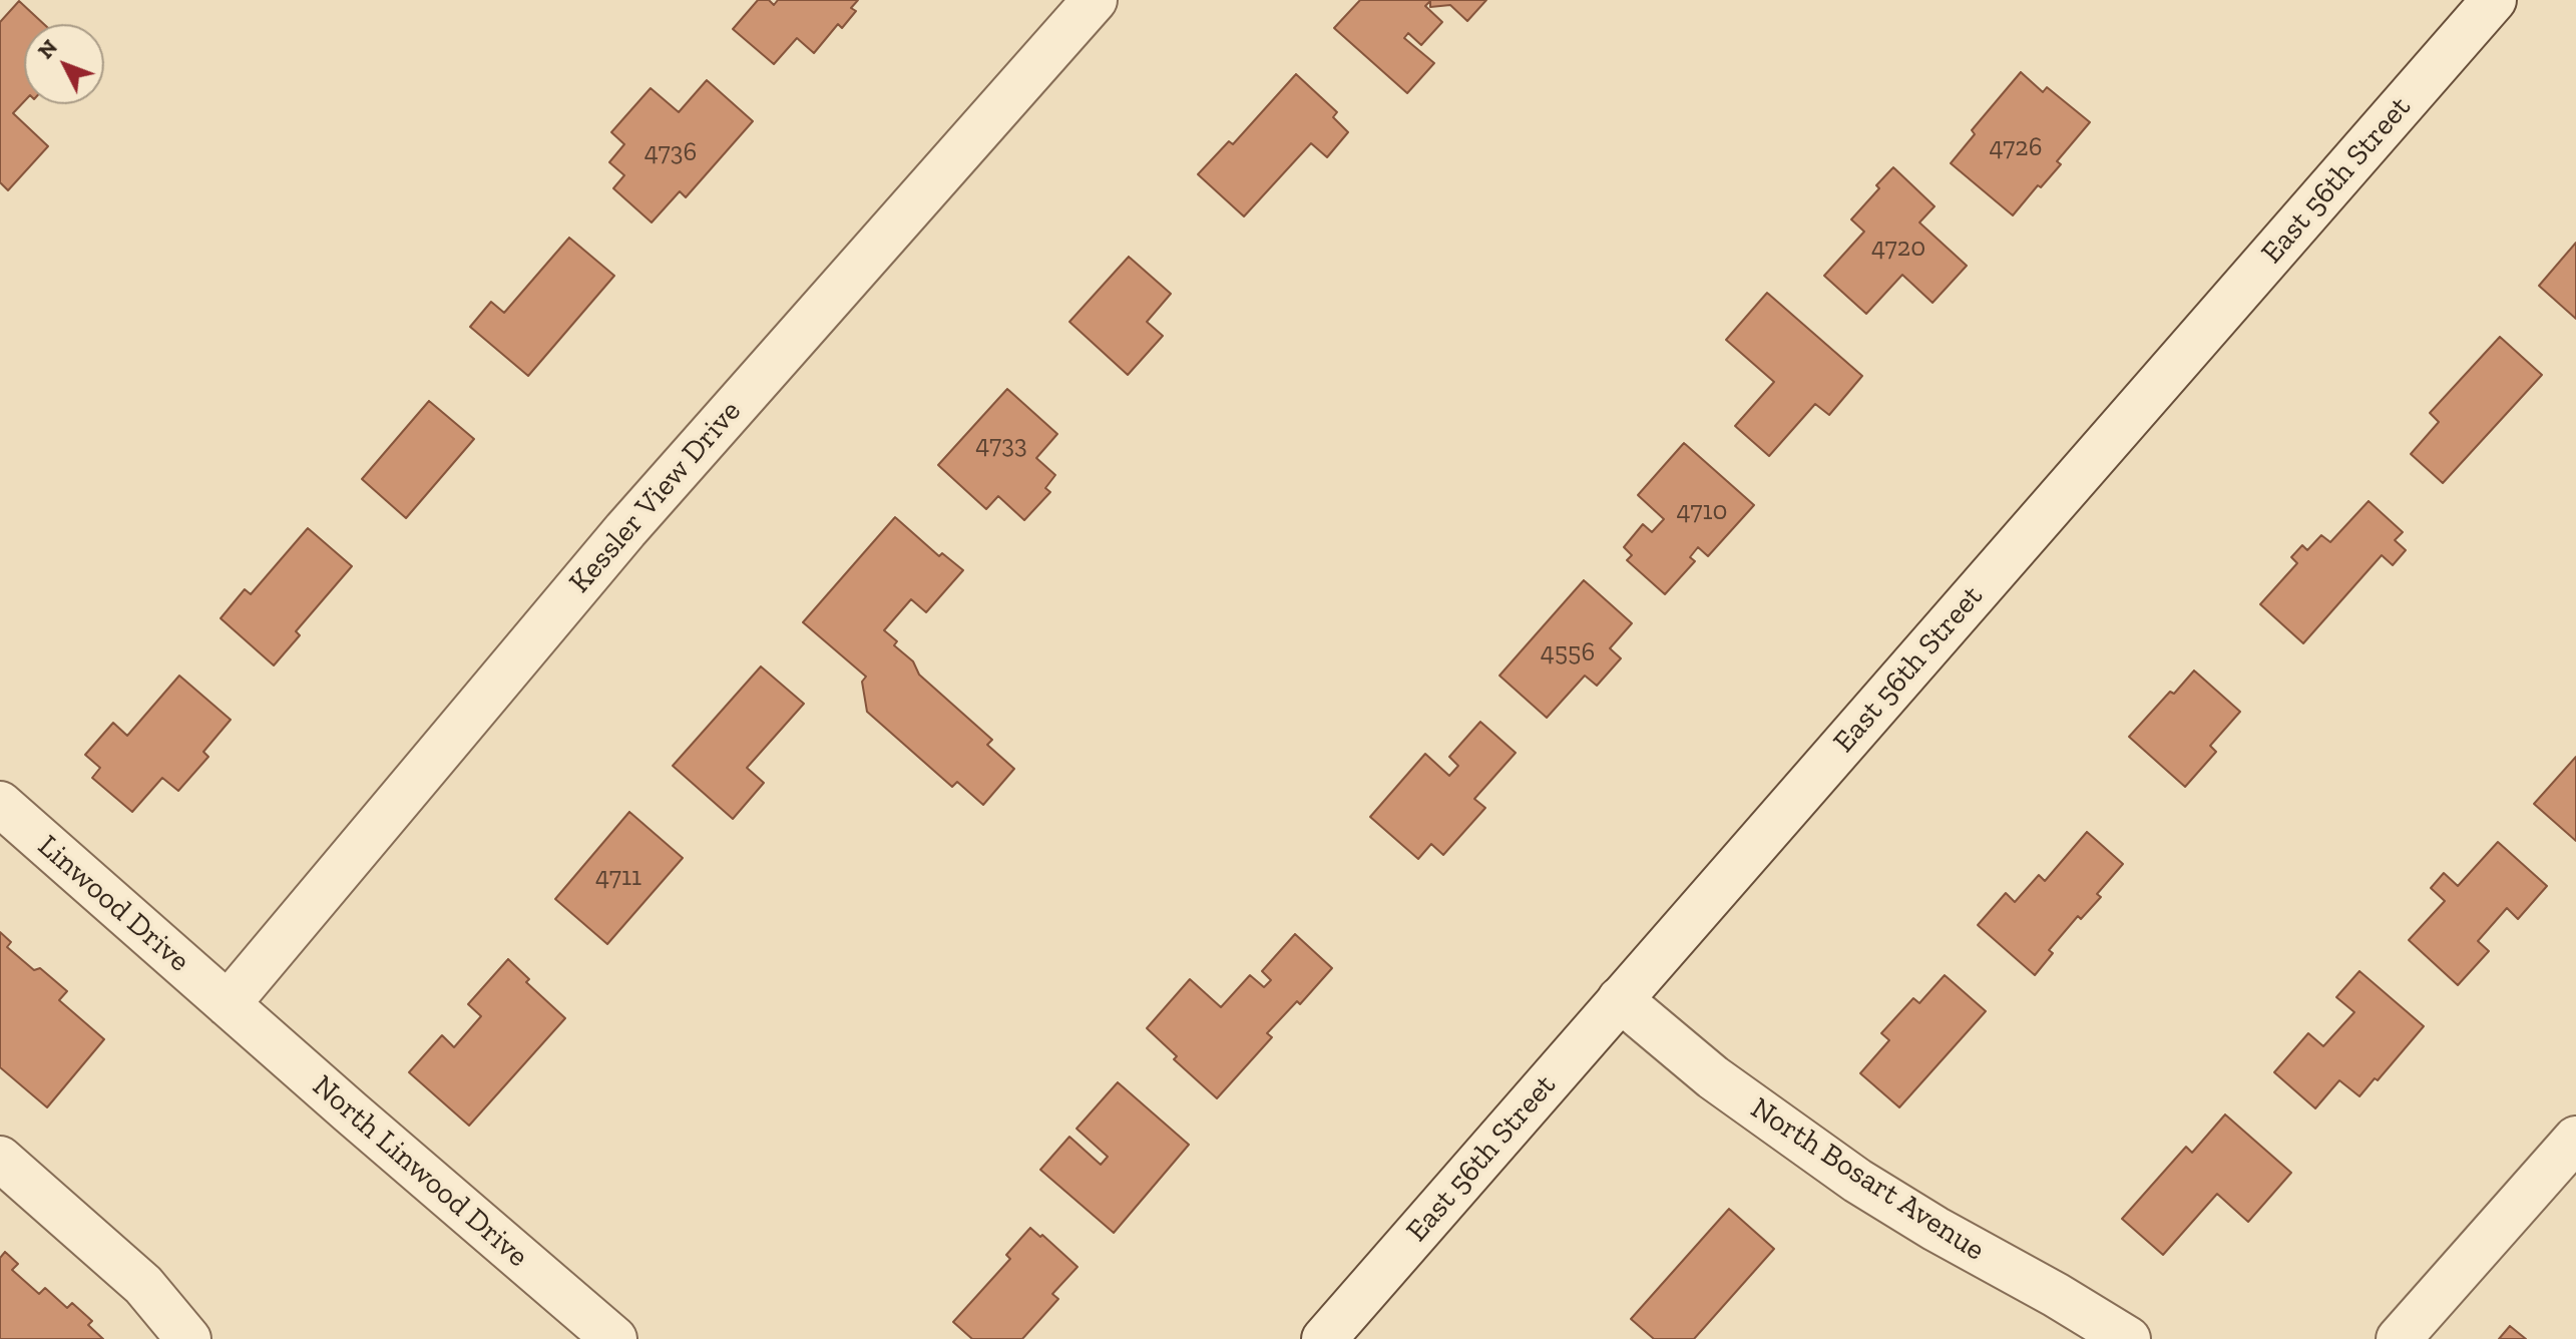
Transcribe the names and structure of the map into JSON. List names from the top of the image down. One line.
{"streets":{"street":["East 56th Street","Kessler View Drive","Linwood Drive","North Linwood Drive","North Bosart Avenue"]},"crossings":[["East 56th Street","North Bosart Avenue"],["Kessler View Drive","Linwood Drive"],["Kessler View Drive","North Linwood Drive"],["Linwood Drive","North Linwood Drive"]],"house_numbers":["4726","4736","4720","4733","4710","4556","4711"],"north":"top left"}
